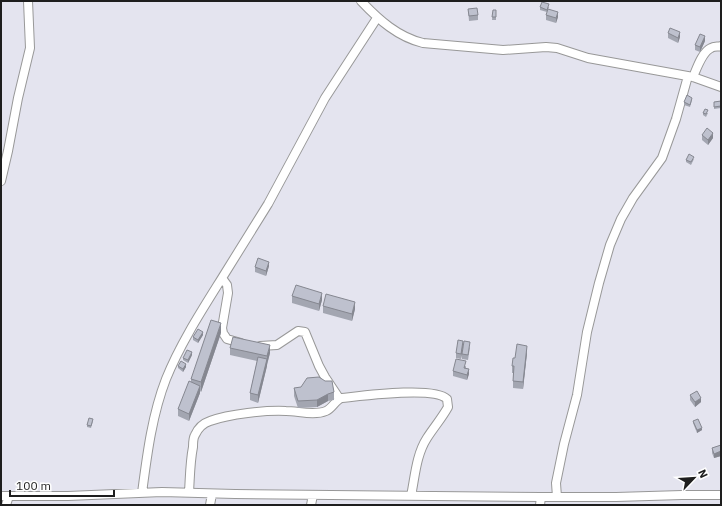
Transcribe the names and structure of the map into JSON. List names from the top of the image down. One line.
{"scale_bar":"100 m","north":"top right"}
